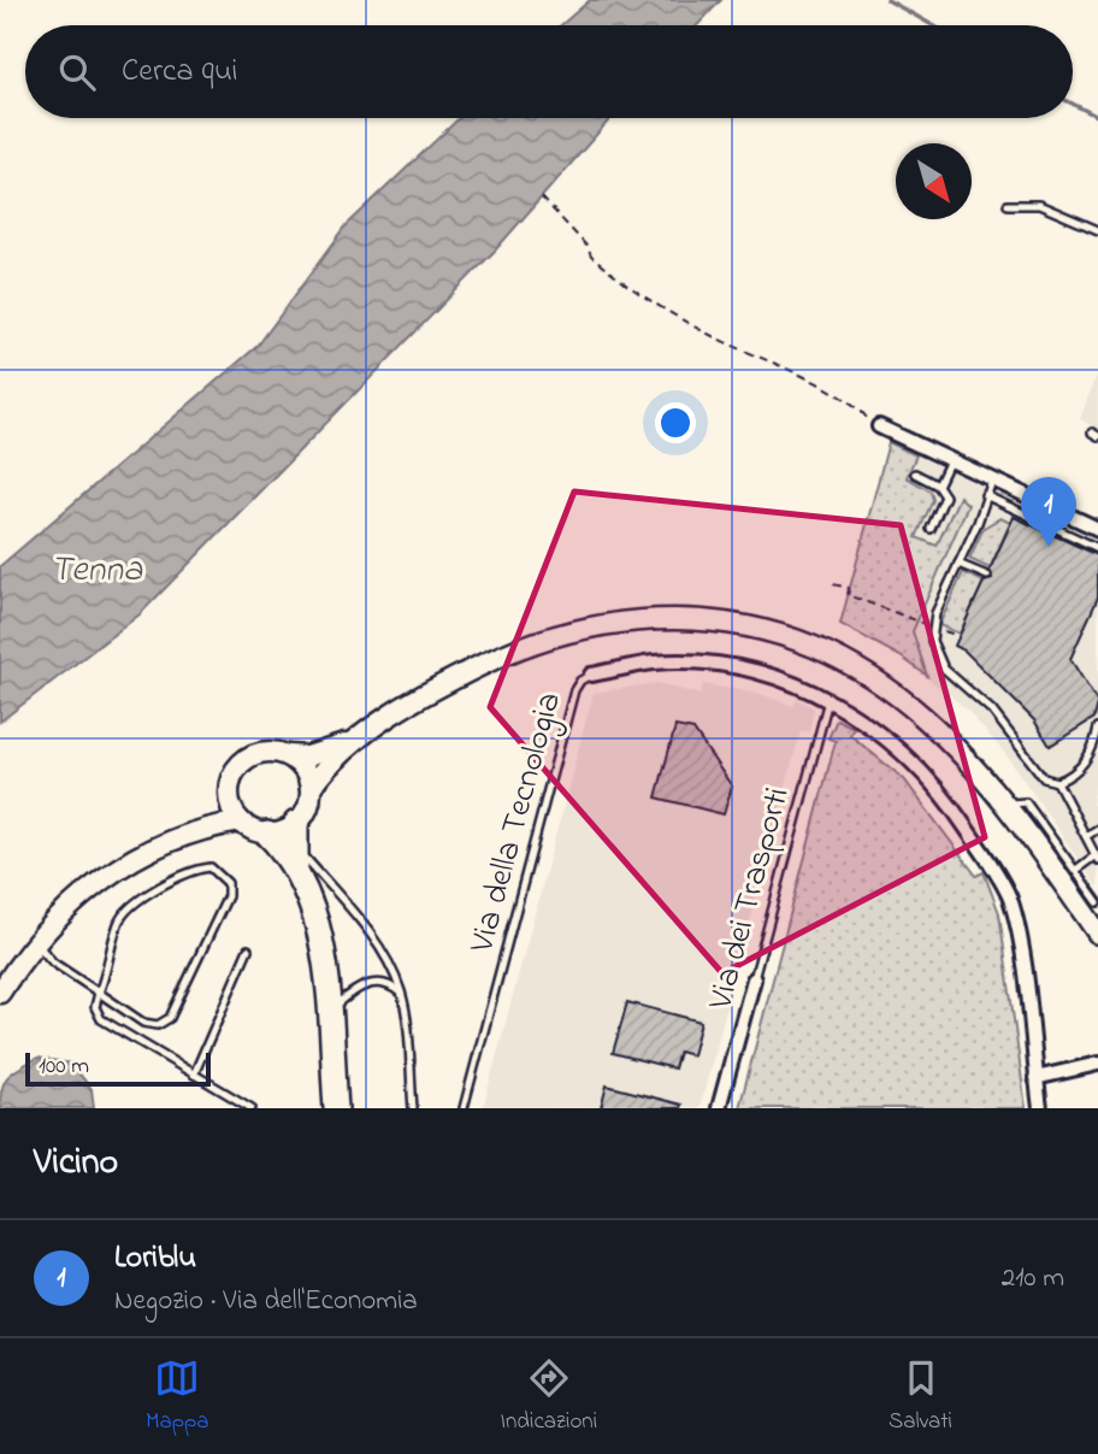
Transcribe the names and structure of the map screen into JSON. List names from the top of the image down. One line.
{"streets":{"street":["Via della Tecnologia","Via dei Trasporti"]},"crossings":[["Via della Tecnologia","Via dei Trasporti"]],"water":["Tenna"],"scale_bar":"100 m","north":"bottom right","page":{"search":"Cerca qui","pins":"1","scale":"100 m","heading":"Vicino","list":[{"mark":"1","name":"Loriblu","note":"Negozio · Via dell'Economia","value":"210 m"}],"nav":["Mappa","Indicazioni","Salvati"]}}
